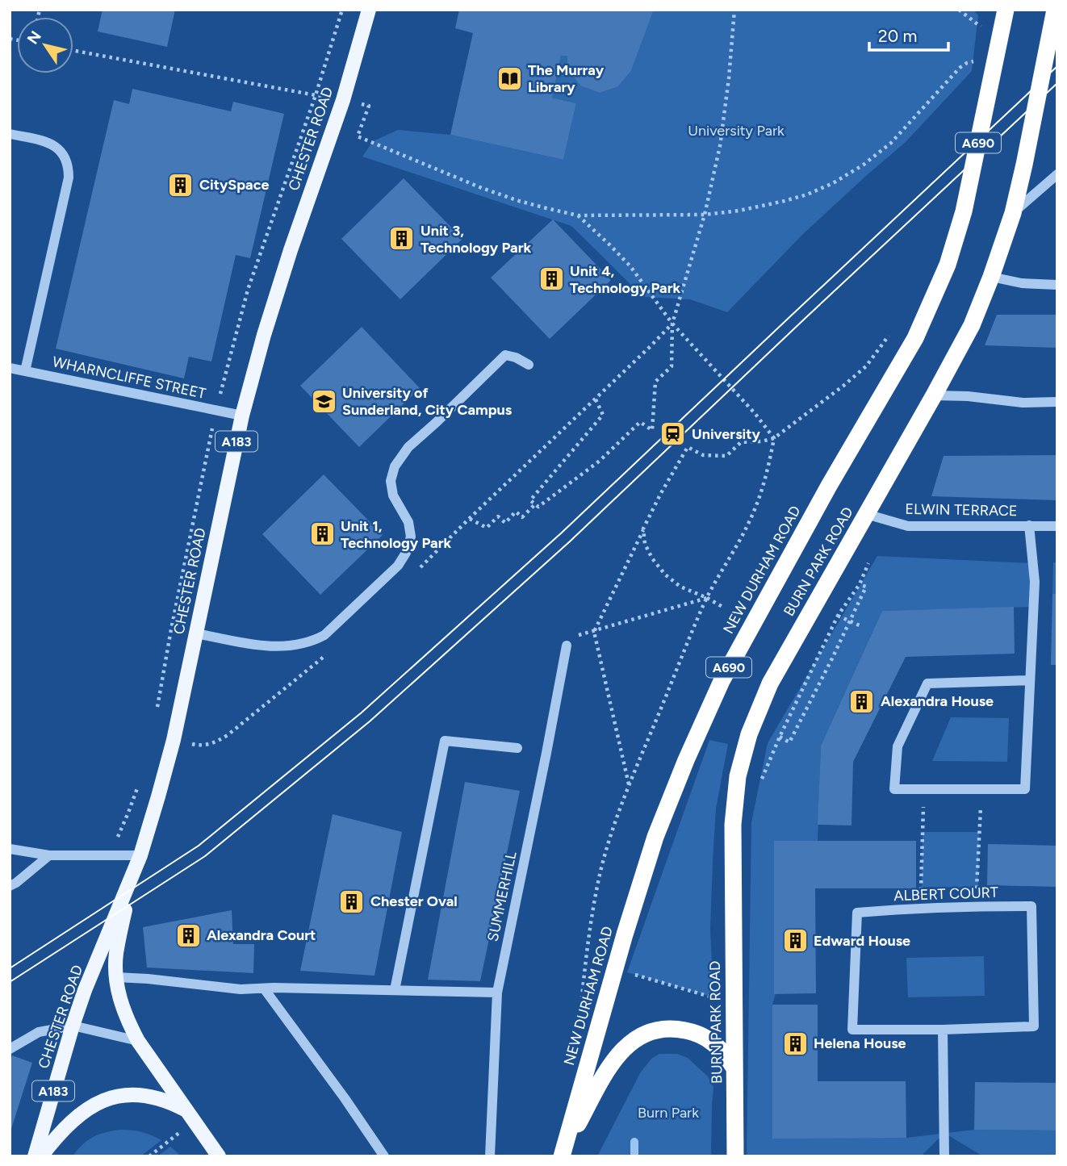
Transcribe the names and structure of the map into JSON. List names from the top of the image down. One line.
{"streets":{"highway":["A690","BURN PARK ROAD","NEW DURHAM ROAD"],"main road":["CHESTER ROAD","A183"],"street":["WHARNCLIFFE STREET","ELWIN TERRACE","ALBERT COURT","SUMMERHILL"]},"crossings":[["CHESTER ROAD","WHARNCLIFFE STREET"],["A690","BURN PARK ROAD"],["A690","NEW DURHAM ROAD"],["ELWIN TERRACE","BURN PARK ROAD"]],"parks":["University Park","Burn Park"],"places":{"library":["The Murray Library"],"building":["CitySpace","Unit 3, Technology Park","Unit 4, Technology Park","Unit 1, Technology Park","Alexandra House","Chester Oval","Alexandra Court","Edward House","Helena House"],"school or university":["University of Sunderland, City Campus"],"station":["University"]},"scale_bar":"20 m","north":"top left"}
